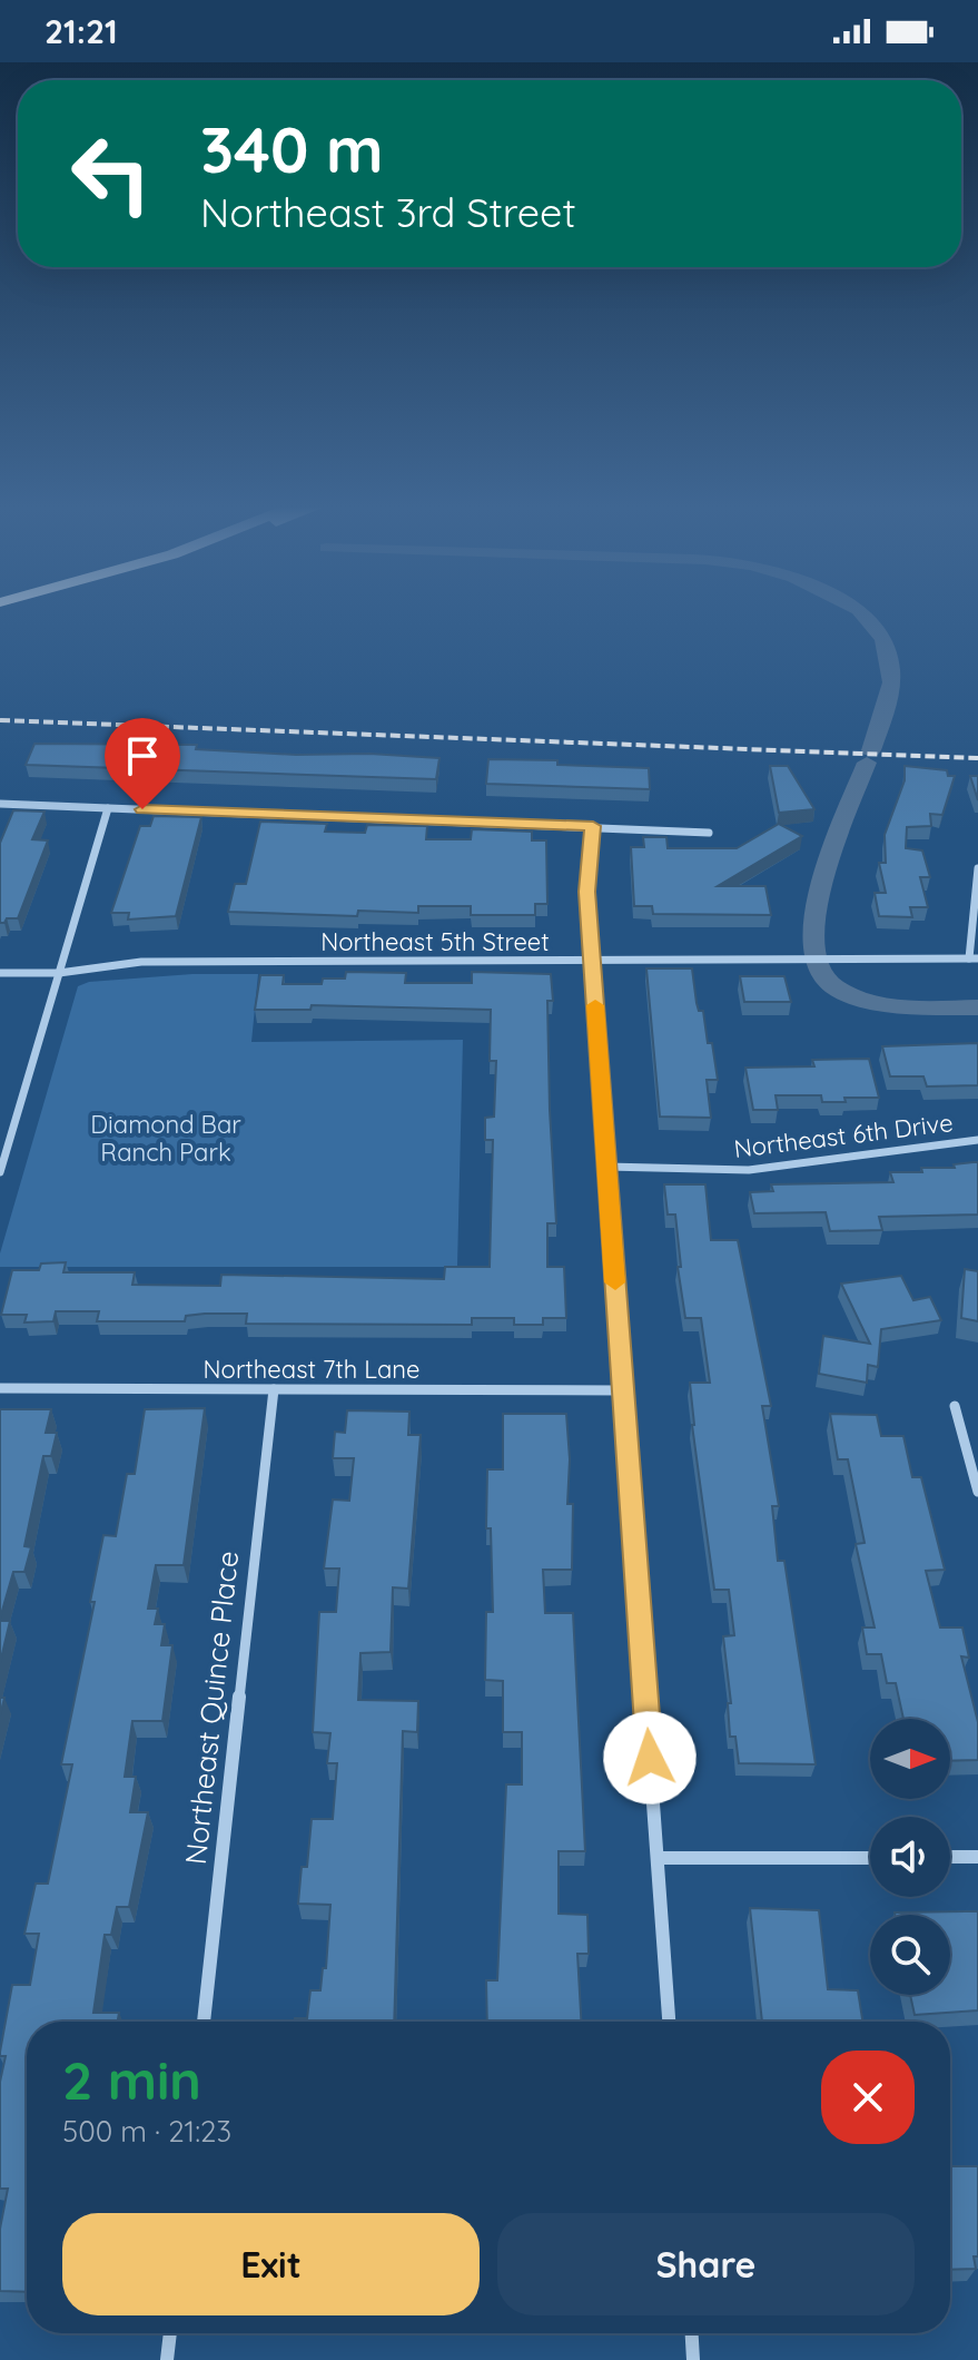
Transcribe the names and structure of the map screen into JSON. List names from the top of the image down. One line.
{"streets":{"street":["Northeast 5th Street","Northeast 6th Drive","Northeast 7th Lane","Northeast Quince Place"]},"crossings":[["Northeast 7th Lane","Northeast Quince Place"]],"parks":["Diamond Bar Ranch Park"],"north":"right","page":{"status":"21:21","turn":["340 m","Northeast 3rd Street"],"heading":["2 min","500 m · 21:23"],"buttons":["Exit","Share"]}}
